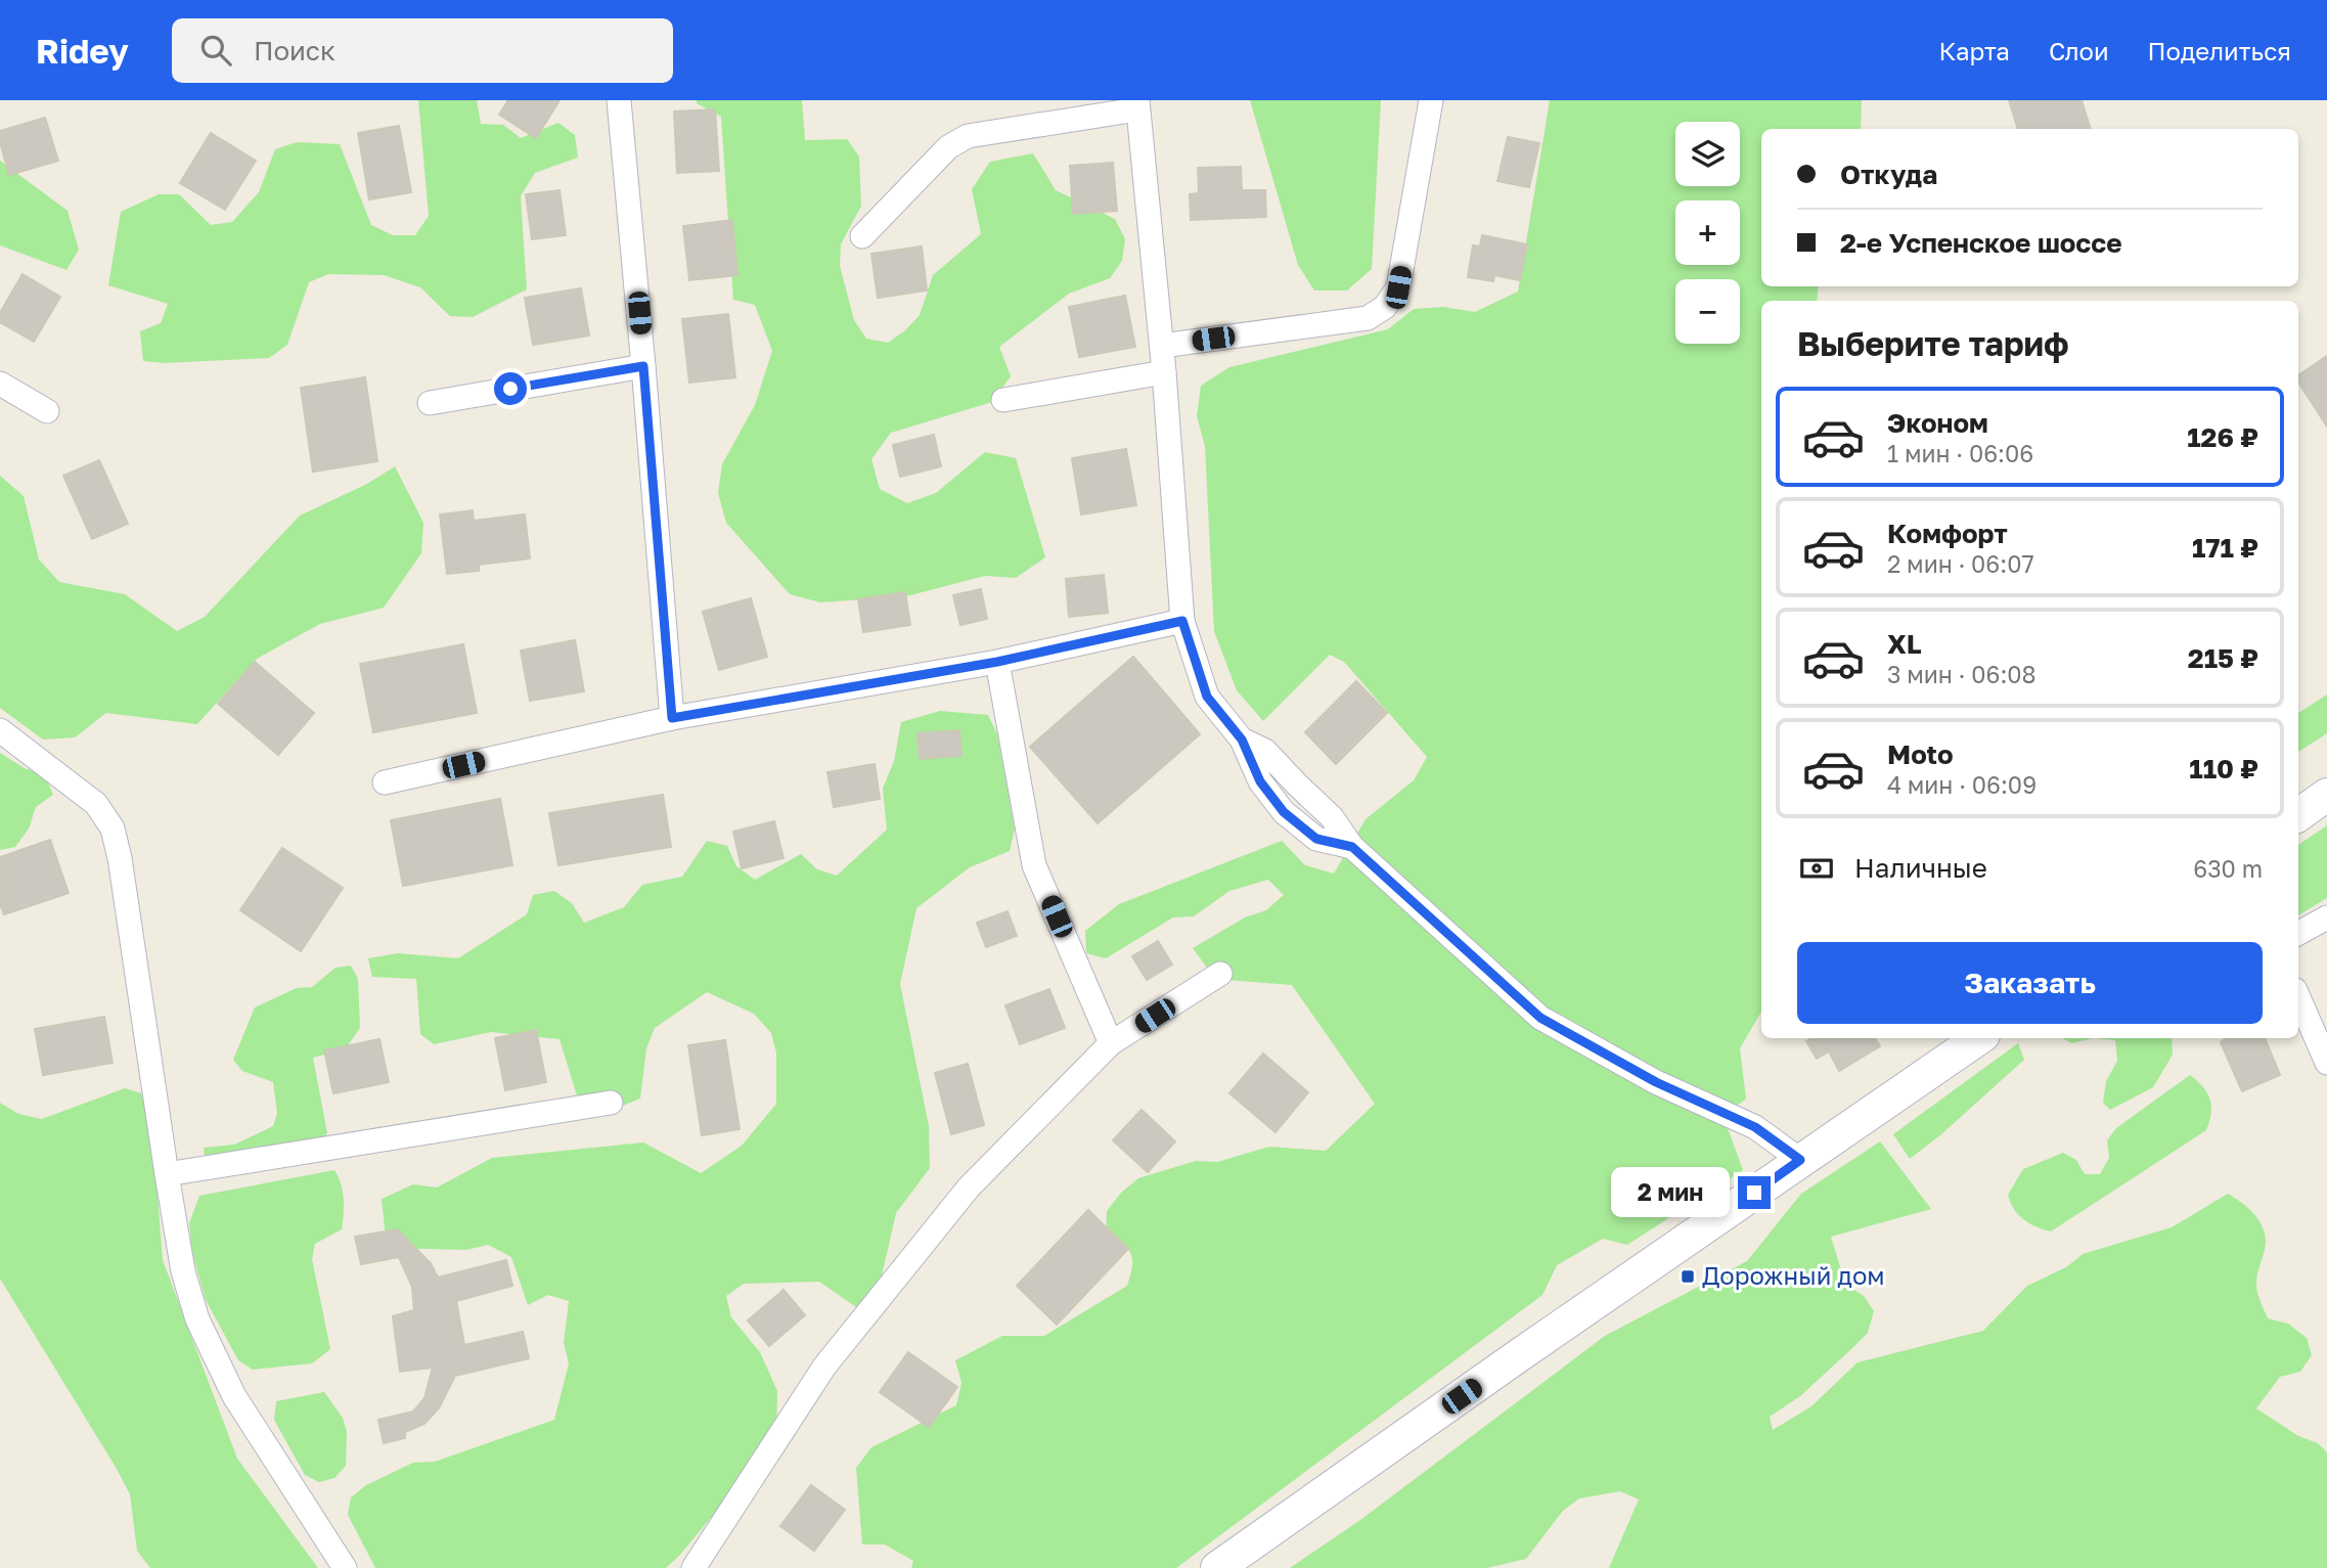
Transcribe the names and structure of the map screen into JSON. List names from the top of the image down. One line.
{"places":{"transit":["Дорожный дом"]},"page":{"header":"Ridey","search":"Поиск","nav":["Карта","Слои","Поделиться"],"map_buttons":["+","−"],"banner":["Откуда","2-е Успенское шоссе"],"heading":"Выберите тариф","list":[{"name":"Эконом","note":"1 мин · 06:06","value":"126 ₽"},{"name":"Комфорт","note":"2 мин · 06:07","value":"171 ₽"},{"name":"XL","note":"3 мин · 06:08","value":"215 ₽"},{"name":"Moto","note":"4 мин · 06:09","value":"110 ₽"}],"pay":["Наличные","630 m"],"buttons":"Заказать","bubble":"2 мин"}}
